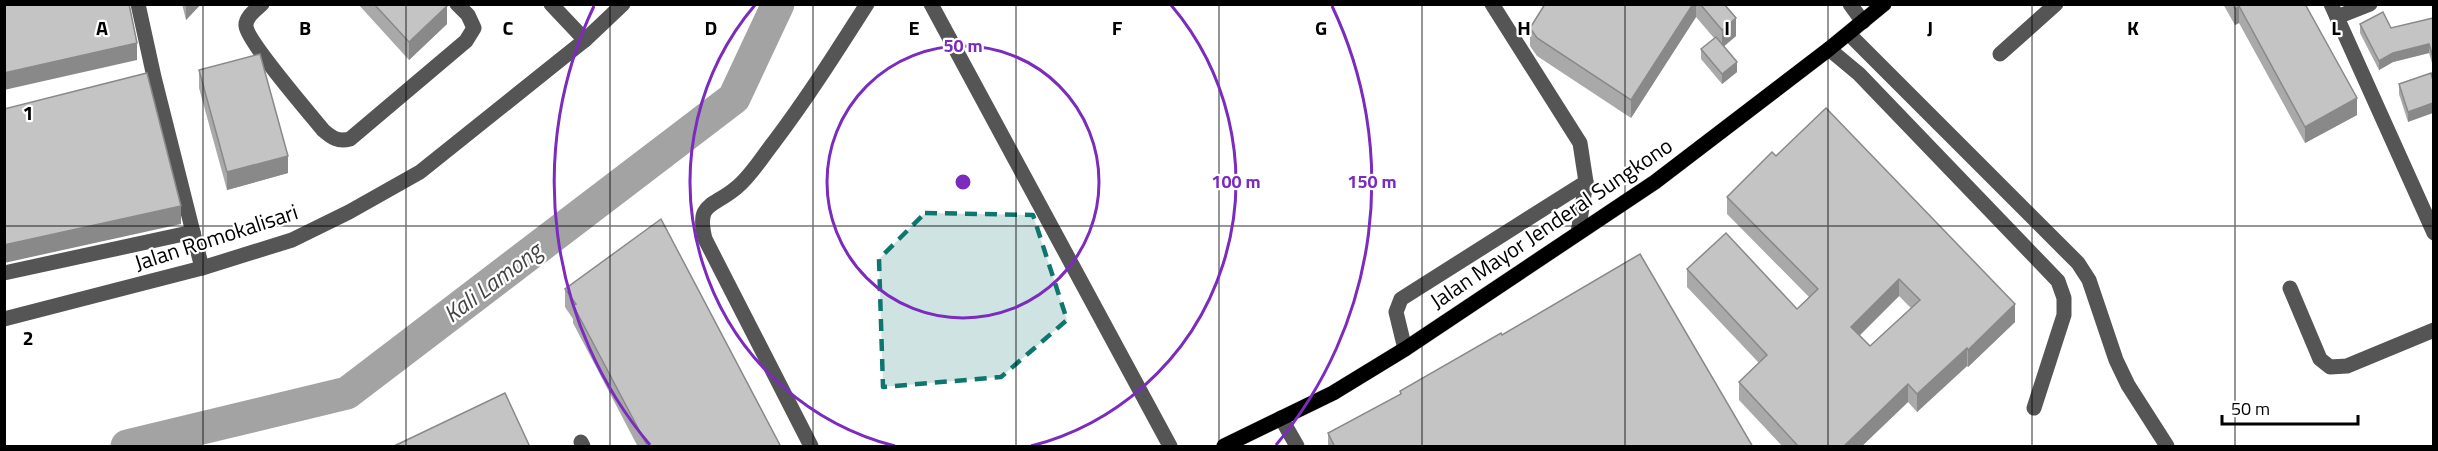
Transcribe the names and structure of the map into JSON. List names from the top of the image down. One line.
{"streets":{"main road":["Jalan Mayor Jenderal Sungkono"],"street":["Jalan Romokalisari"]},"water":["Kali Lamong"],"scale_bar":"50 m","grid":{"columns":["A","B","C","D","E","F","G","H","I","J","K","L"],"rows":["1","2"]},"rings":["50 m","100 m","150 m"]}
